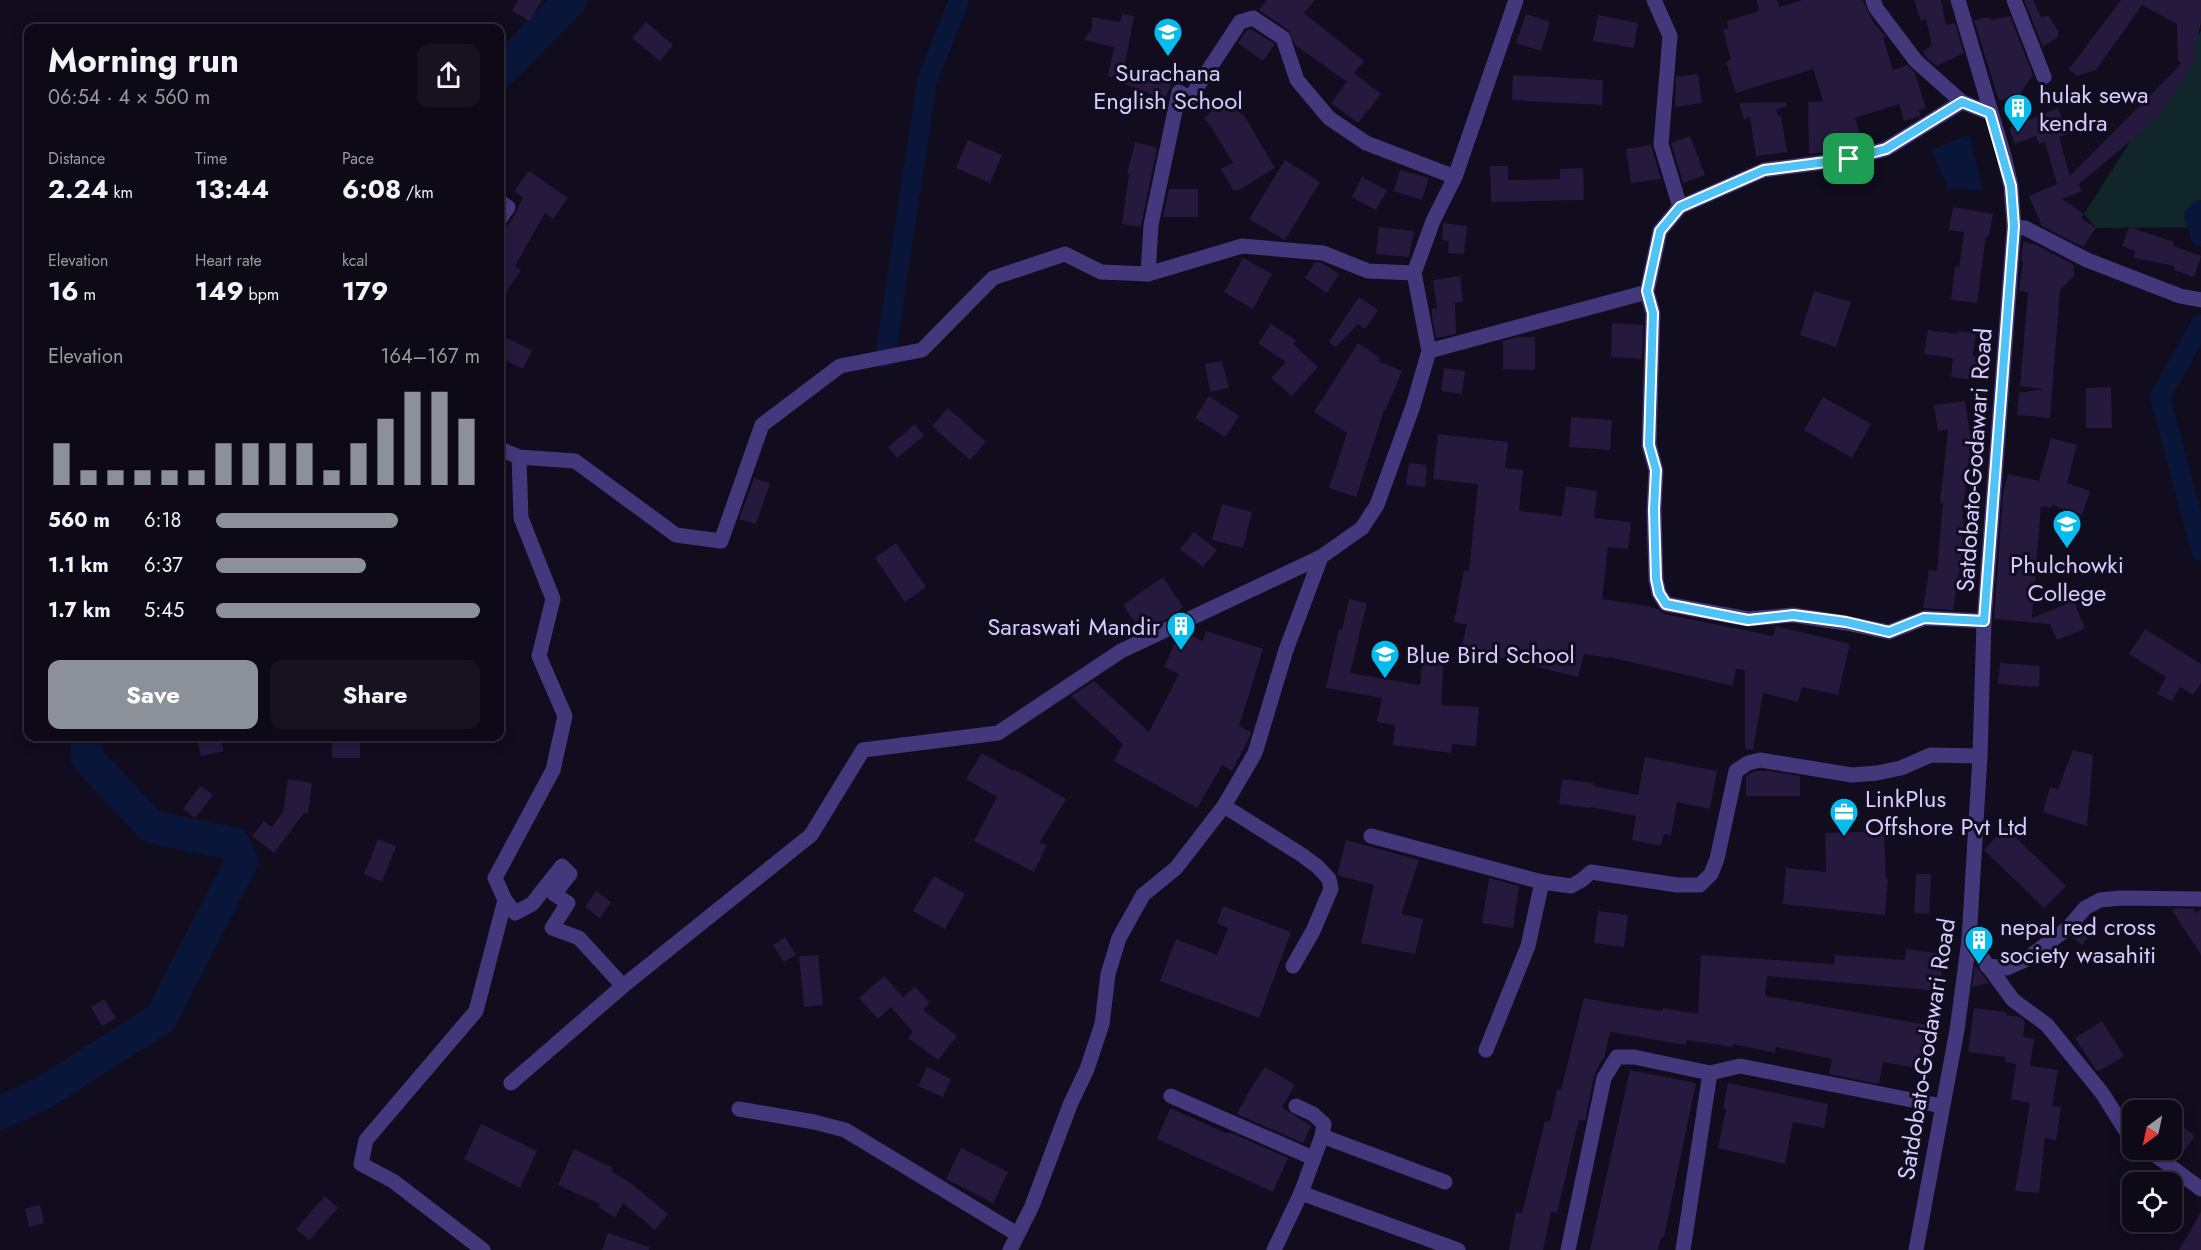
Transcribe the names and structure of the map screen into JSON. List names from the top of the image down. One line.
{"streets":{"street":["Satdobato-Godawari Road"]},"places":{"school or university":["Surachana English School","Phulchowki College","Blue Bird School"],"building":["hulak sewa kendra","Saraswati Mandir","nepal red cross society wasahiti"],"office":["LinkPlus Offshore Pvt Ltd"]},"north":"bottom left","page":{"heading":["Morning run","06:54 · 4 × 560 m"],"stats":[["Distance","2.24 km"],["Time","13:44"],["Pace","6:08 /km"],["Elevation","16 m"],["Heart rate","149 bpm"],["kcal","179"]],"chart":["Elevation","164–167 m"],"list":[{"name":"560 m","note":"6:18"},{"name":"1.1 km","note":"6:37"},{"name":"1.7 km","note":"5:45"}],"buttons":["Save","Share"]}}
